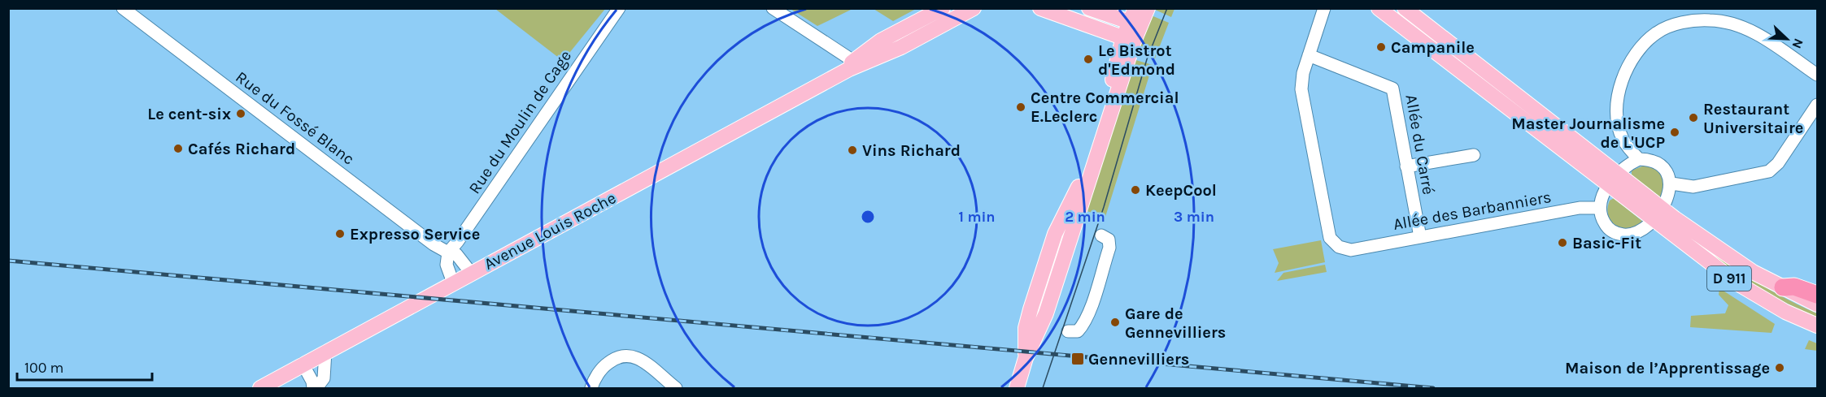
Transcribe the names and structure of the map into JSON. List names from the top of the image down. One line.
{"streets":{"main road":["Avenue Louis Roche","D 911"],"street":["Rue du Fossé Blanc","Rue du Moulin de Cage","Allée du Carré","Allée des Barbanniers"]},"crossings":[["Rue du Fossé Blanc","Rue du Moulin de Cage"],["Rue du Fossé Blanc","Avenue Louis Roche"],["Allée du Carré","Allée des Barbanniers"]],"places":{"other":["Campanile","Le Bistrot d'Edmond","Centre Commercial E.Leclerc","Le cent-six","Restaurant Universitaire","Master Journalisme de L'UCP","Cafés Richard","Vins Richard","KeepCool","Expresso Service","Basic-Fit","Gare de Gennevilliers","Maison de l’Apprentissage"],"transit":["Gennevilliers"]},"scale_bar":"100 m","north":"bottom right","rings":["1 min","2 min","3 min"]}
